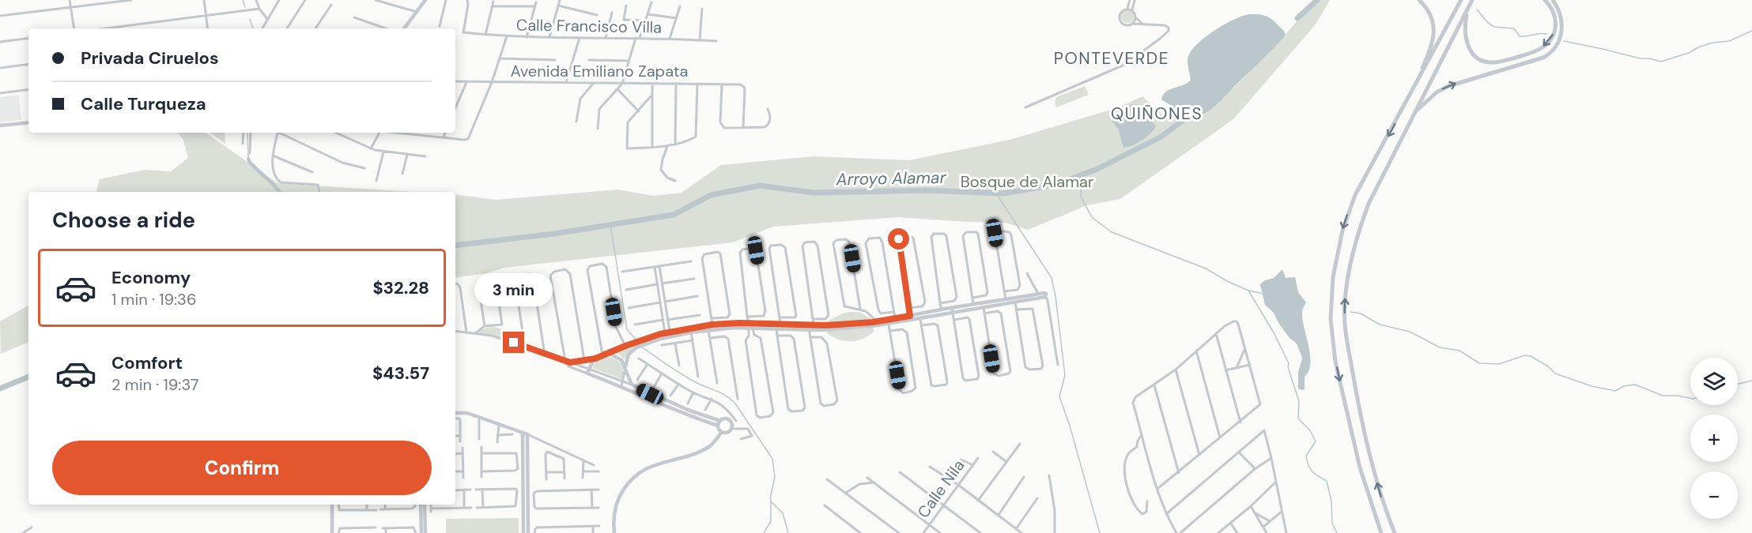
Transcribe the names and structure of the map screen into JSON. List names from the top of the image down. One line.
{"streets":{"street":["Calle Francisco Villa","Avenida Emiliano Zapata","Calle Nila"]},"districts":["PONTEVERDE","QUIÑONES"],"water":["Arroyo Alamar"],"parks":["Bosque de Alamar"],"page":{"banner":["Privada Ciruelos","Calle Turqueza"],"heading":"Choose a ride","list":[{"name":"Economy","note":"1 min · 19:36","value":"$32.28"},{"name":"Comfort","note":"2 min · 19:37","value":"$43.57"}],"bubble":"3 min","map_buttons":["+","−"],"buttons":"Confirm"}}
